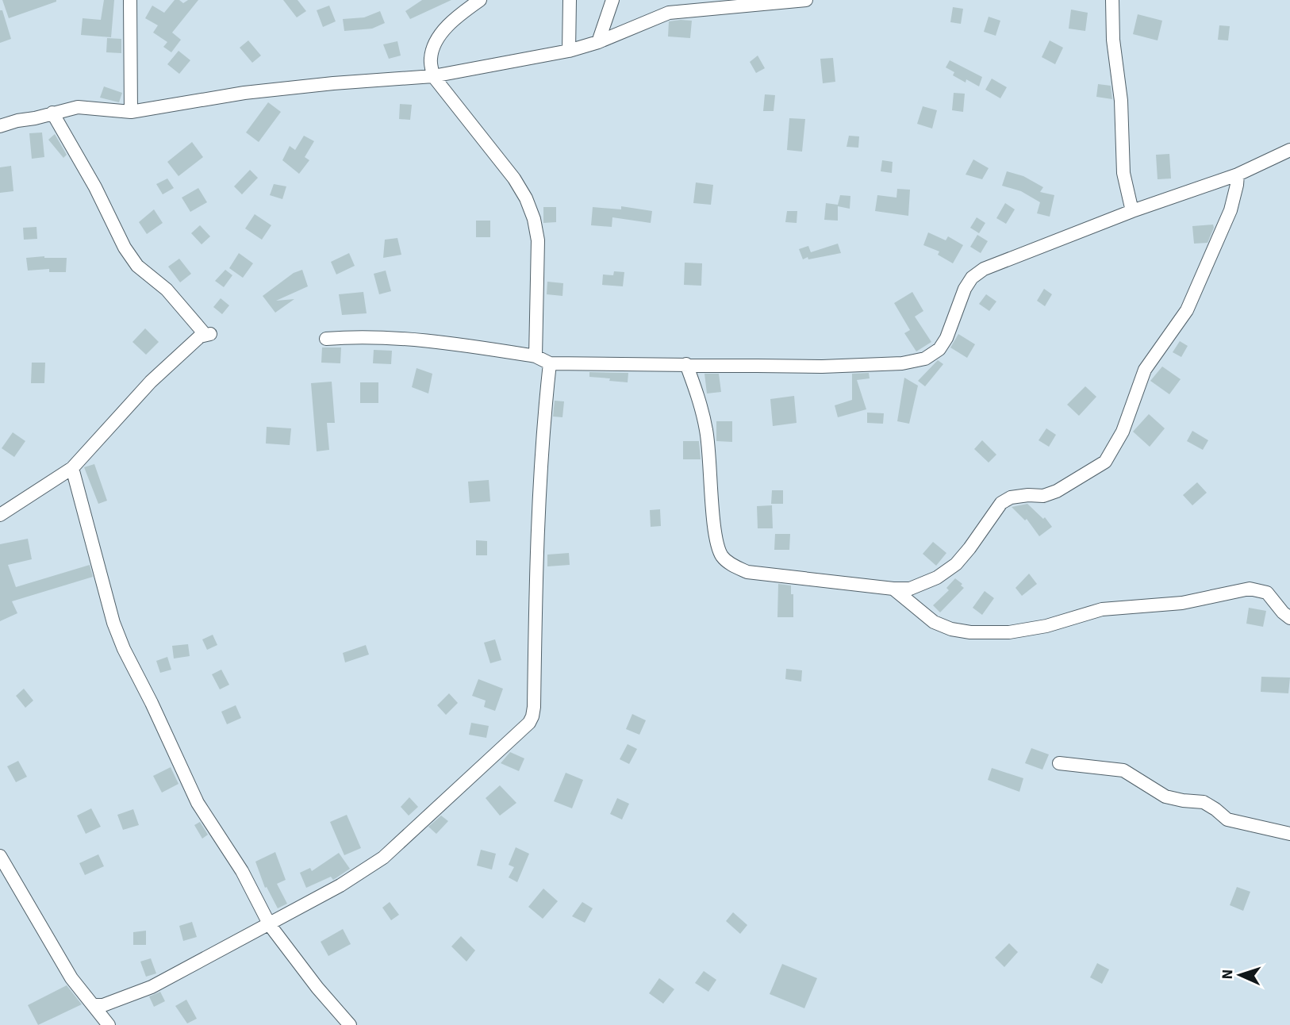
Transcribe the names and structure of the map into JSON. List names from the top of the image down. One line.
{"north":"left"}
